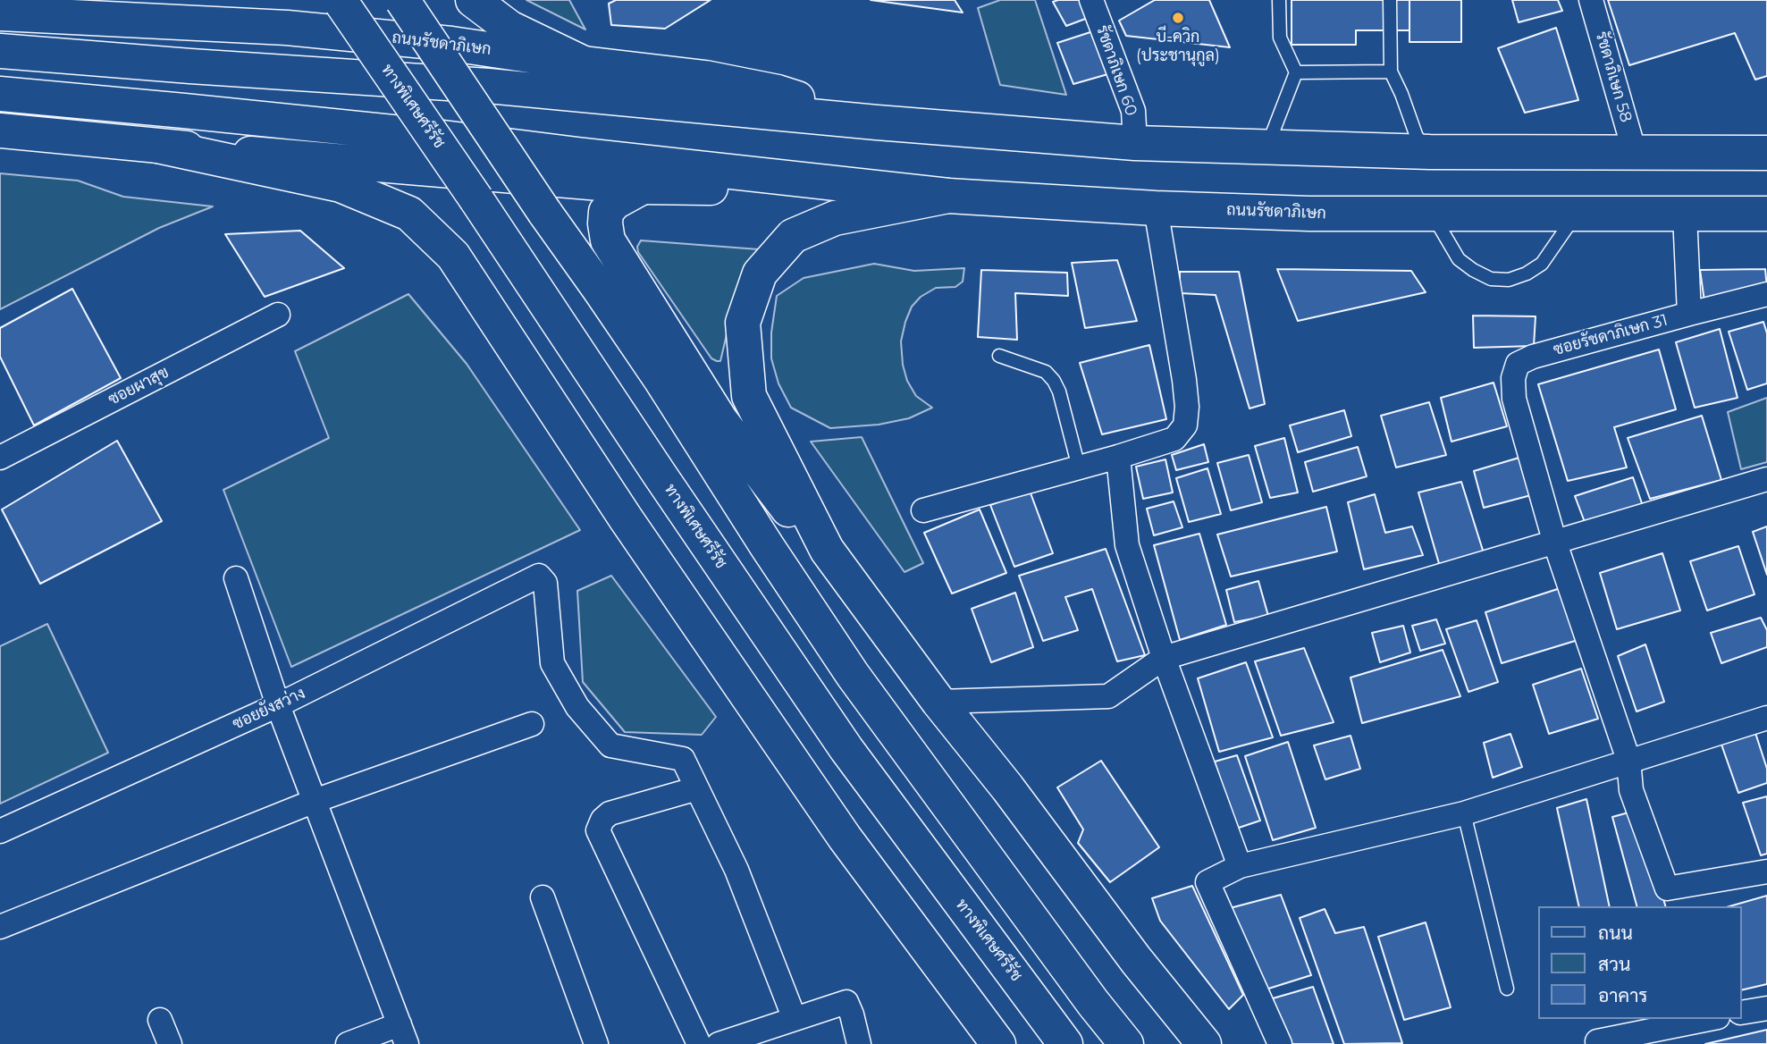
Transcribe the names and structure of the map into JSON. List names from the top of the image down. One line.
{"streets":{"main road":["ถนนรัชดาภิเษก","ทางพิเศษศรีรัช"],"street":["รัชดาภิเษก 60","รัชดาภิเษก 58","ซอยรัชดาภิเษก 31","ซอยผาสุข","ซอยยังสว่าง"]},"crossings":[["ถนนรัชดาภิเษก","รัชดาภิเษก 60"],["ถนนรัชดาภิเษก","รัชดาภิเษก 58"],["ถนนรัชดาภิเษก","ซอยรัชดาภิเษก 31"]],"places":["บี-ควิก (ประชานุกูล)"],"legend":["ถนน","สวน","อาคาร"]}
